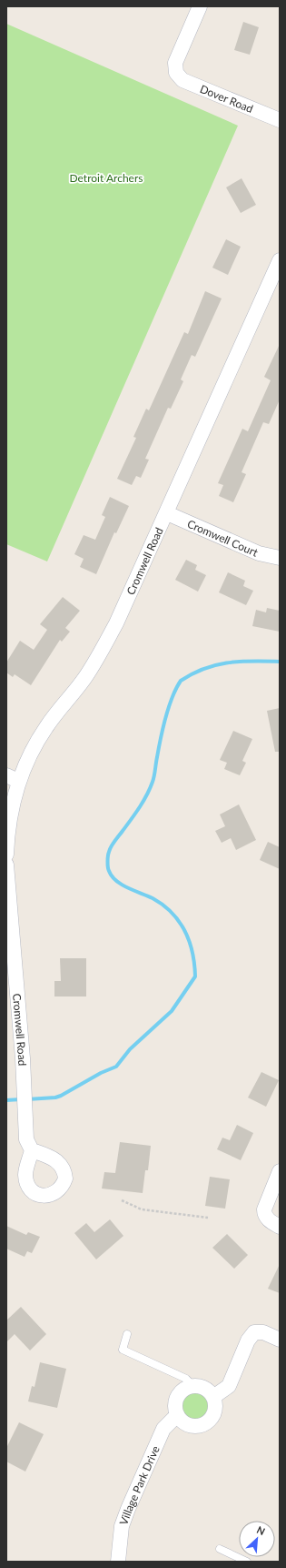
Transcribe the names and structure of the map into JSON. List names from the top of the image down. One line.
{"streets":{"street":["Dover Road","Cromwell Court","Cromwell Road","Village Park Drive"]},"crossings":[["Cromwell Court","Cromwell Road"]],"parks":["Detroit Archers"],"north":"top right"}
